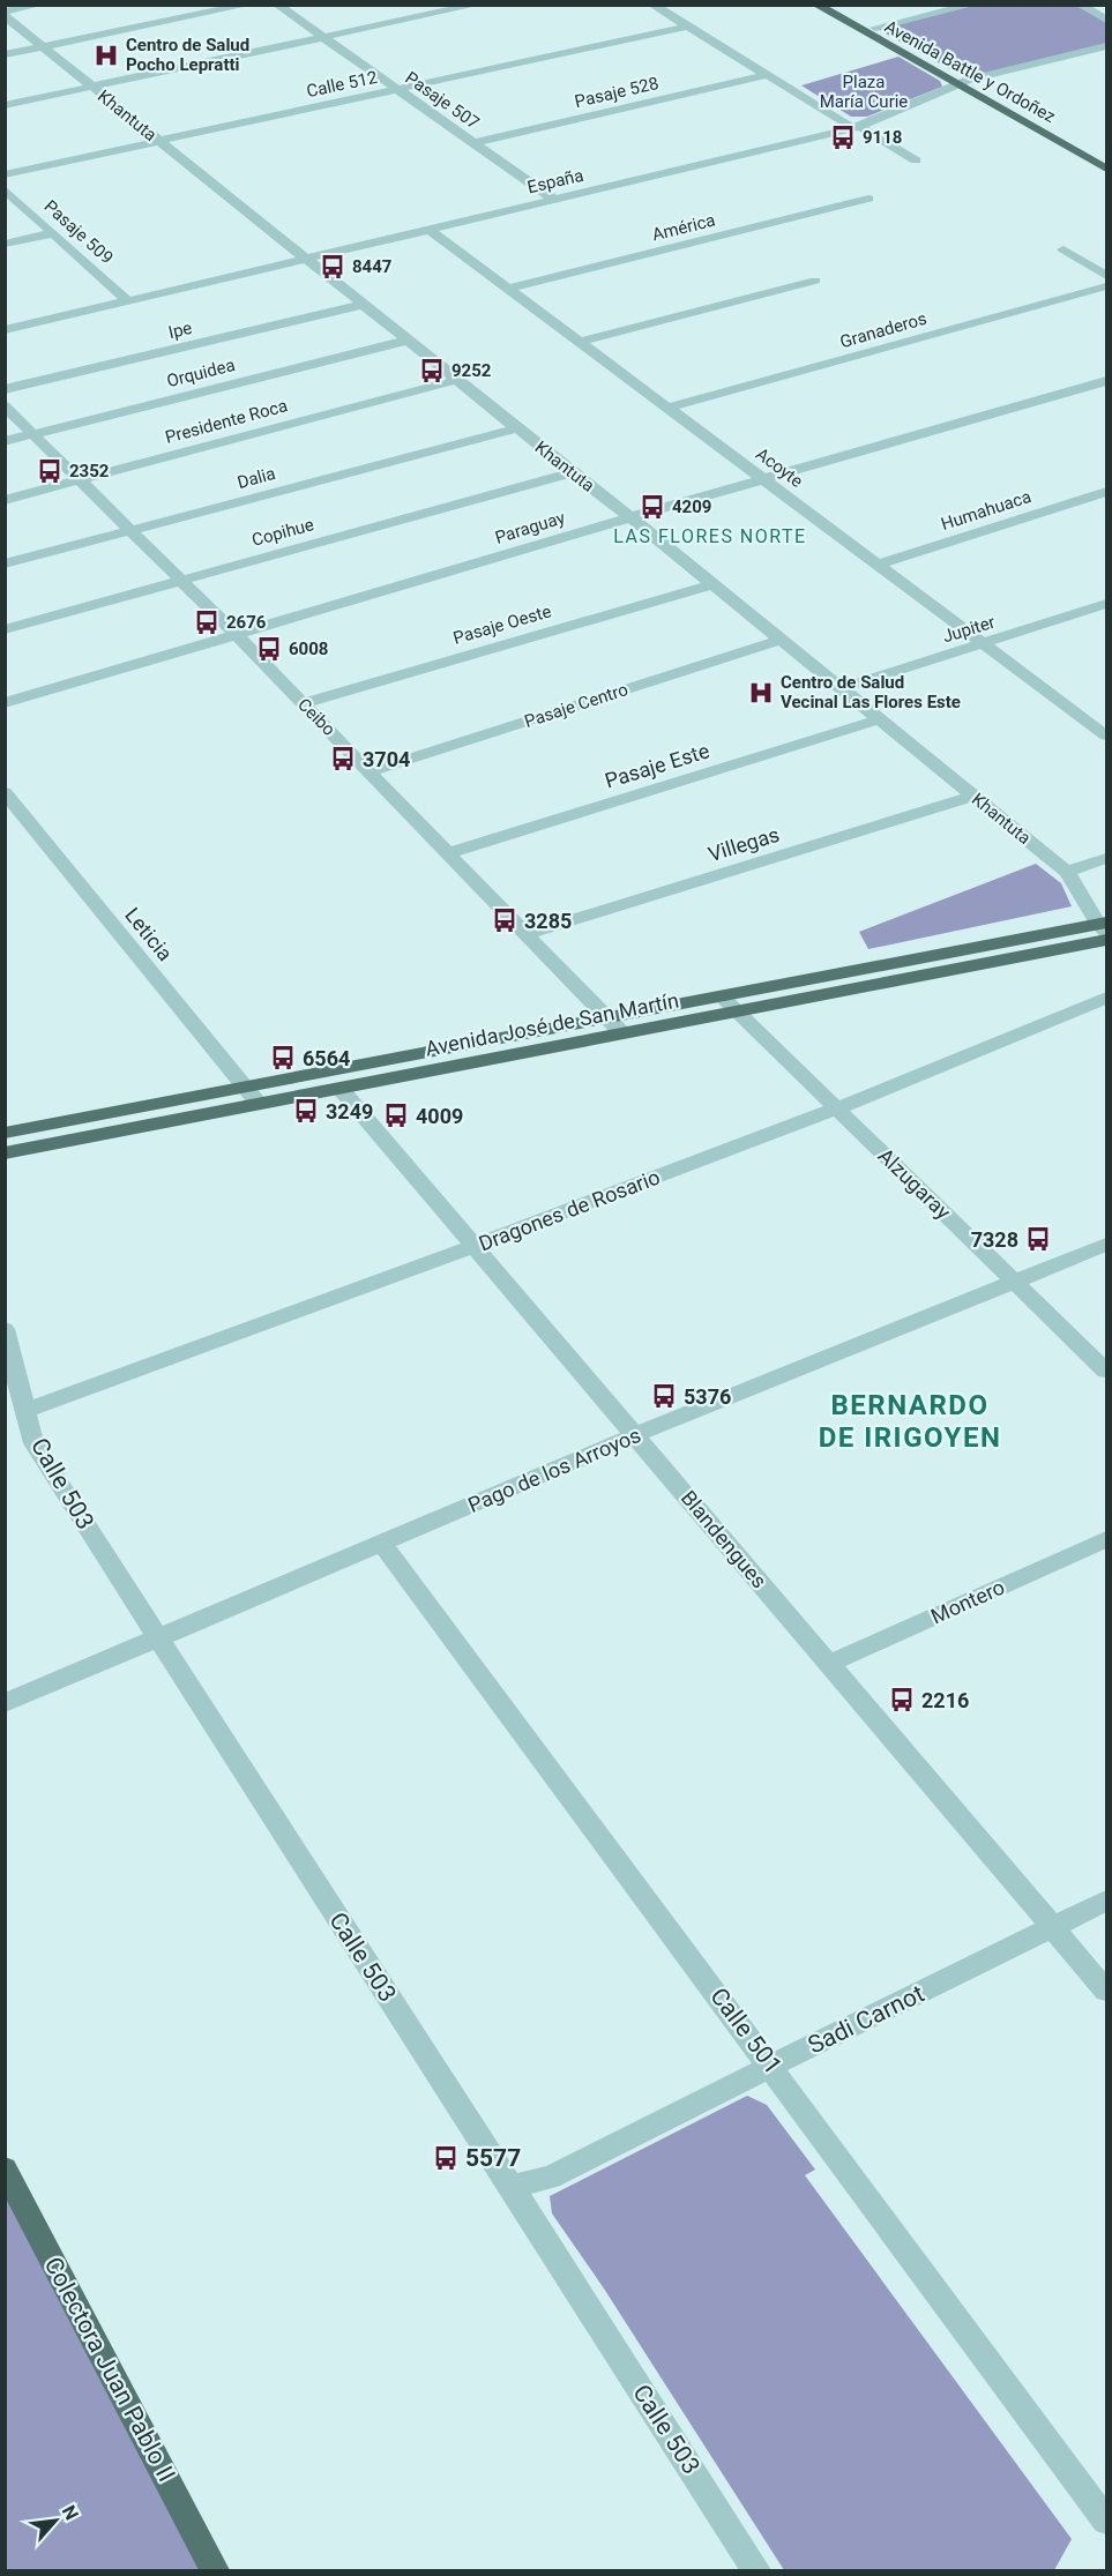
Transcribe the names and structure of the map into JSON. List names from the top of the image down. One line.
{"streets":{"main road":["Avenida Battle y Ordoñez","Avenida José de San Martín","Colectora Juan Pablo II"],"street":["Calle 512","Pasaje 528","Pasaje 507","Khantuta","España","América","Pasaje 509","Ipe","Granaderos","Orquidea","Presidente Roca","Acoyte","Dalia","Humahuaca","Paraguay","Copihue","Pasaje Oeste","Jupiter","Pasaje Centro","Ceibo","Pasaje Este","Villegas","Leticia","Alzugaray","Dragones de Rosario","Pago de los Arroyos","Calle 503","Blandengues","Montero","Sadi Carnot","Calle 501"]},"crossings":[["Avenida Battle y Ordoñez","España"],["Calle 512","Pasaje 507"],["Calle 512","Khantuta"],["Pasaje 528","Pasaje 507"],["Pasaje 507","España"],["Khantuta","España"],["Khantuta","Ipe"],["Khantuta","Orquidea"],["Khantuta","Presidente Roca"],["Khantuta","Dalia"],["Khantuta","Paraguay"],["Khantuta","Copihue"],["Khantuta","Pasaje Oeste"],["Khantuta","Jupiter"],["Khantuta","Pasaje Centro"],["Khantuta","Pasaje Este"],["Khantuta","Villegas"],["Khantuta","Avenida José de San Martín"],["España","Pasaje 509"],["España","Acoyte"],["América","Acoyte"],["Granaderos","Acoyte"],["Orquidea","Ceibo"],["Presidente Roca","Ceibo"],["Acoyte","Humahuaca"],["Acoyte","Paraguay"],["Acoyte","Jupiter"],["Dalia","Ceibo"],["Paraguay","Ceibo"],["Copihue","Ceibo"],["Pasaje Oeste","Ceibo"],["Pasaje Centro","Ceibo"],["Ceibo","Pasaje Este"],["Ceibo","Villegas"],["Ceibo","Avenida José de San Martín"],["Leticia","Avenida José de San Martín"],["Avenida José de San Martín","Alzugaray"],["Avenida José de San Martín","Blandengues"],["Alzugaray","Dragones de Rosario"],["Alzugaray","Pago de los Arroyos"],["Dragones de Rosario","Calle 503"],["Dragones de Rosario","Blandengues"],["Pago de los Arroyos","Calle 503"],["Pago de los Arroyos","Blandengues"],["Pago de los Arroyos","Calle 501"],["Calle 503","Sadi Carnot"],["Blandengues","Montero"],["Blandengues","Sadi Carnot"],["Sadi Carnot","Calle 501"]],"districts":["LAS FLORES NORTE","BERNARDO DE IRIGOYEN"],"parks":["Plaza María Curie"],"places":{"hospital":["Centro de Salud Pocho Lepratti","Centro de Salud Vecinal Las Flores Este"],"bus stop":["9118","8447","9252","2352","4209","2676","6008","3704","3285","6564","3249","4009","7328","5376","2216","5577"]},"north":"top right"}
